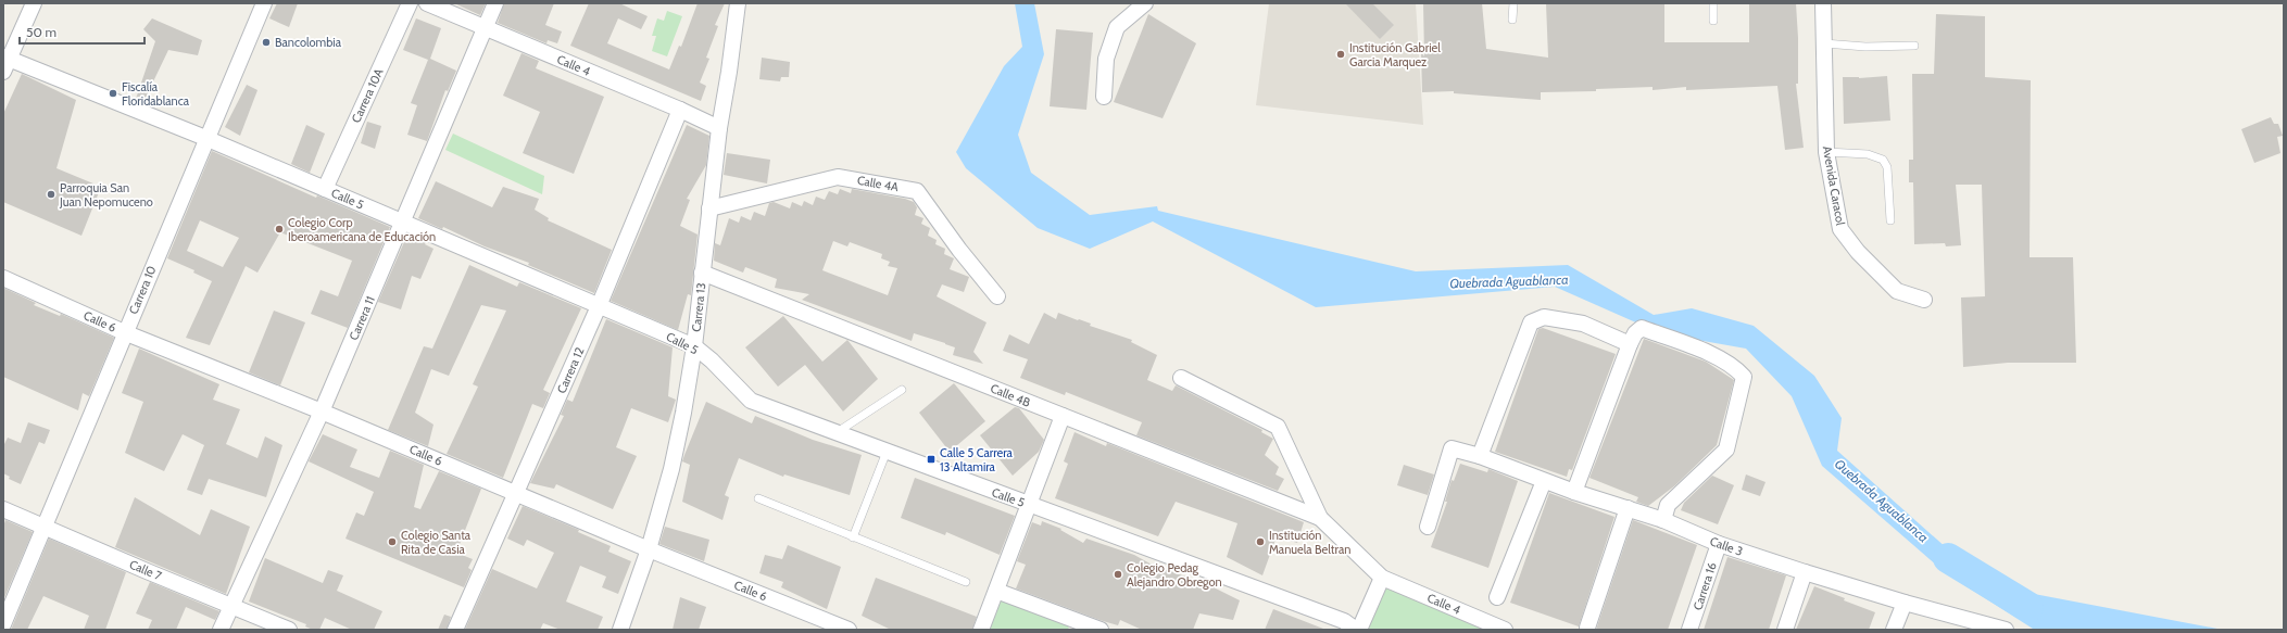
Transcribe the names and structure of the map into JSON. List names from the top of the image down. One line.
{"streets":{"street":["Calle 4","Carrera 10A","Calle 4A","Avenida Caracol","Calle 5","Carrera 10","Carrera 13","Carrera 11","Calle 6","Carrera 12","Calle 4B","Calle 3","Calle 7","Carrera 16"]},"crossings":[["Calle 4","Carrera 13"],["Calle 4","Carrera 11"],["Calle 4","Carrera 12"],["Carrera 10A","Calle 5"],["Calle 4A","Carrera 13"],["Calle 5","Carrera 10"],["Calle 5","Carrera 13"],["Calle 5","Carrera 11"],["Calle 5","Carrera 12"],["Carrera 10","Calle 6"],["Carrera 10","Calle 7"],["Carrera 13","Calle 6"],["Carrera 13","Calle 4B"],["Carrera 11","Calle 6"],["Carrera 11","Calle 7"],["Calle 6","Carrera 12"],["Calle 3","Carrera 16"]],"water":["Quebrada Aguablanca"],"places":{"other":["Bancolombia","Institución Gabriel Garcia Marquez","Fiscalía Floridablanca","Parroquia San Juan Nepomuceno","Colegio Corp Iberoamericana de Educación","Colegio Santa Rita de Casia","Institución Manuela Beltran","Colegio Pedag Alejandro Obregon"],"transit":["Calle 5 Carrera 13 Altamira"]},"scale_bar":"50 m"}
